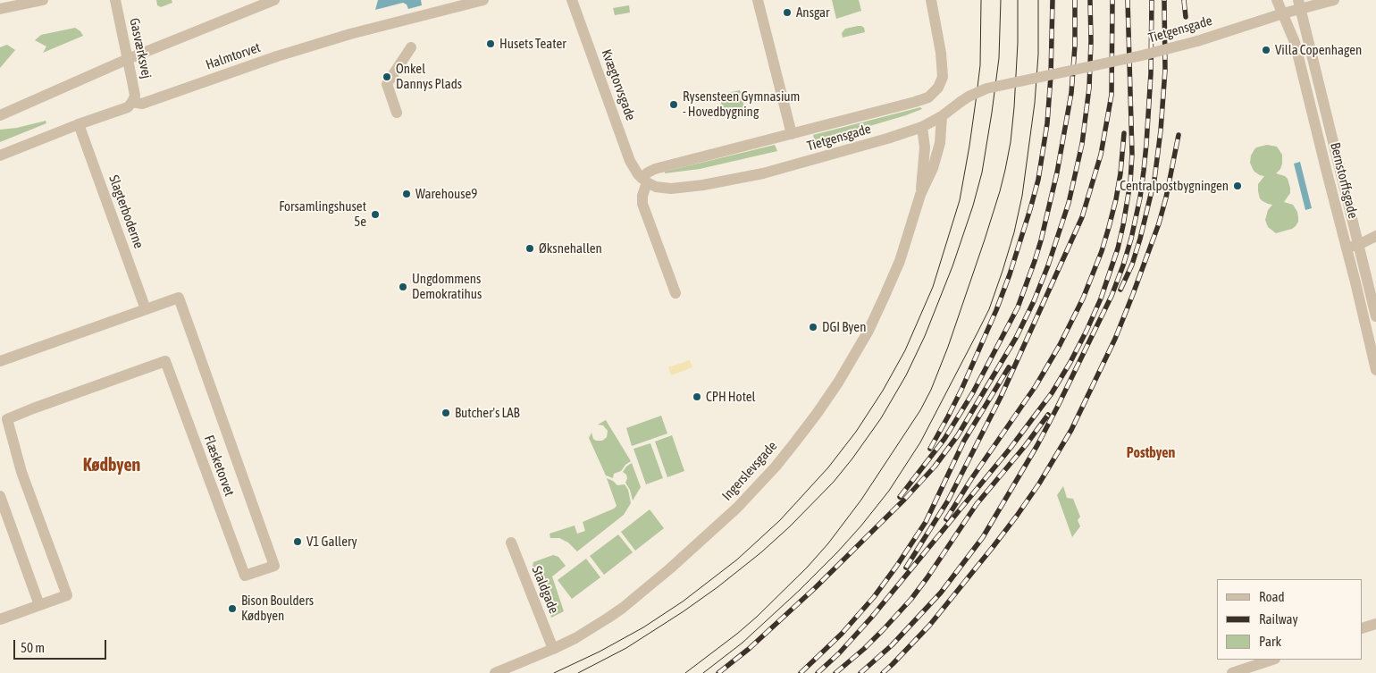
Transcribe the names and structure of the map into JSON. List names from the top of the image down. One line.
{"streets":{"street":["Tietgensgade","Gasværksvej","Halmtorvet","Kvægtorvsgade","Bernstorffsgade","Slagterboderne","Flæsketorvet","Ingerslevsgade","Staldgade"]},"crossings":[["Tietgensgade","Kvægtorvsgade"],["Tietgensgade","Bernstorffsgade"],["Tietgensgade","Ingerslevsgade"],["Gasværksvej","Halmtorvet"],["Halmtorvet","Slagterboderne"],["Slagterboderne","Flæsketorvet"],["Ingerslevsgade","Staldgade"]],"districts":["Postbyen","Kødbyen"],"places":["Ansgar","Husets Teater","Villa Copenhagen","Onkel Dannys Plads","Rysensteen Gymnasium - Hovedbygning","Centralpostbygningen","Warehouse9","Forsamlingshuset 5e","Øksnehallen","Ungdommens Demokratihus","DGI Byen","CPH Hotel","Butcher's LAB","V1 Gallery","Bison Boulders Kødbyen"],"legend":["Road","Railway","Park"],"scale_bar":"50 m"}
